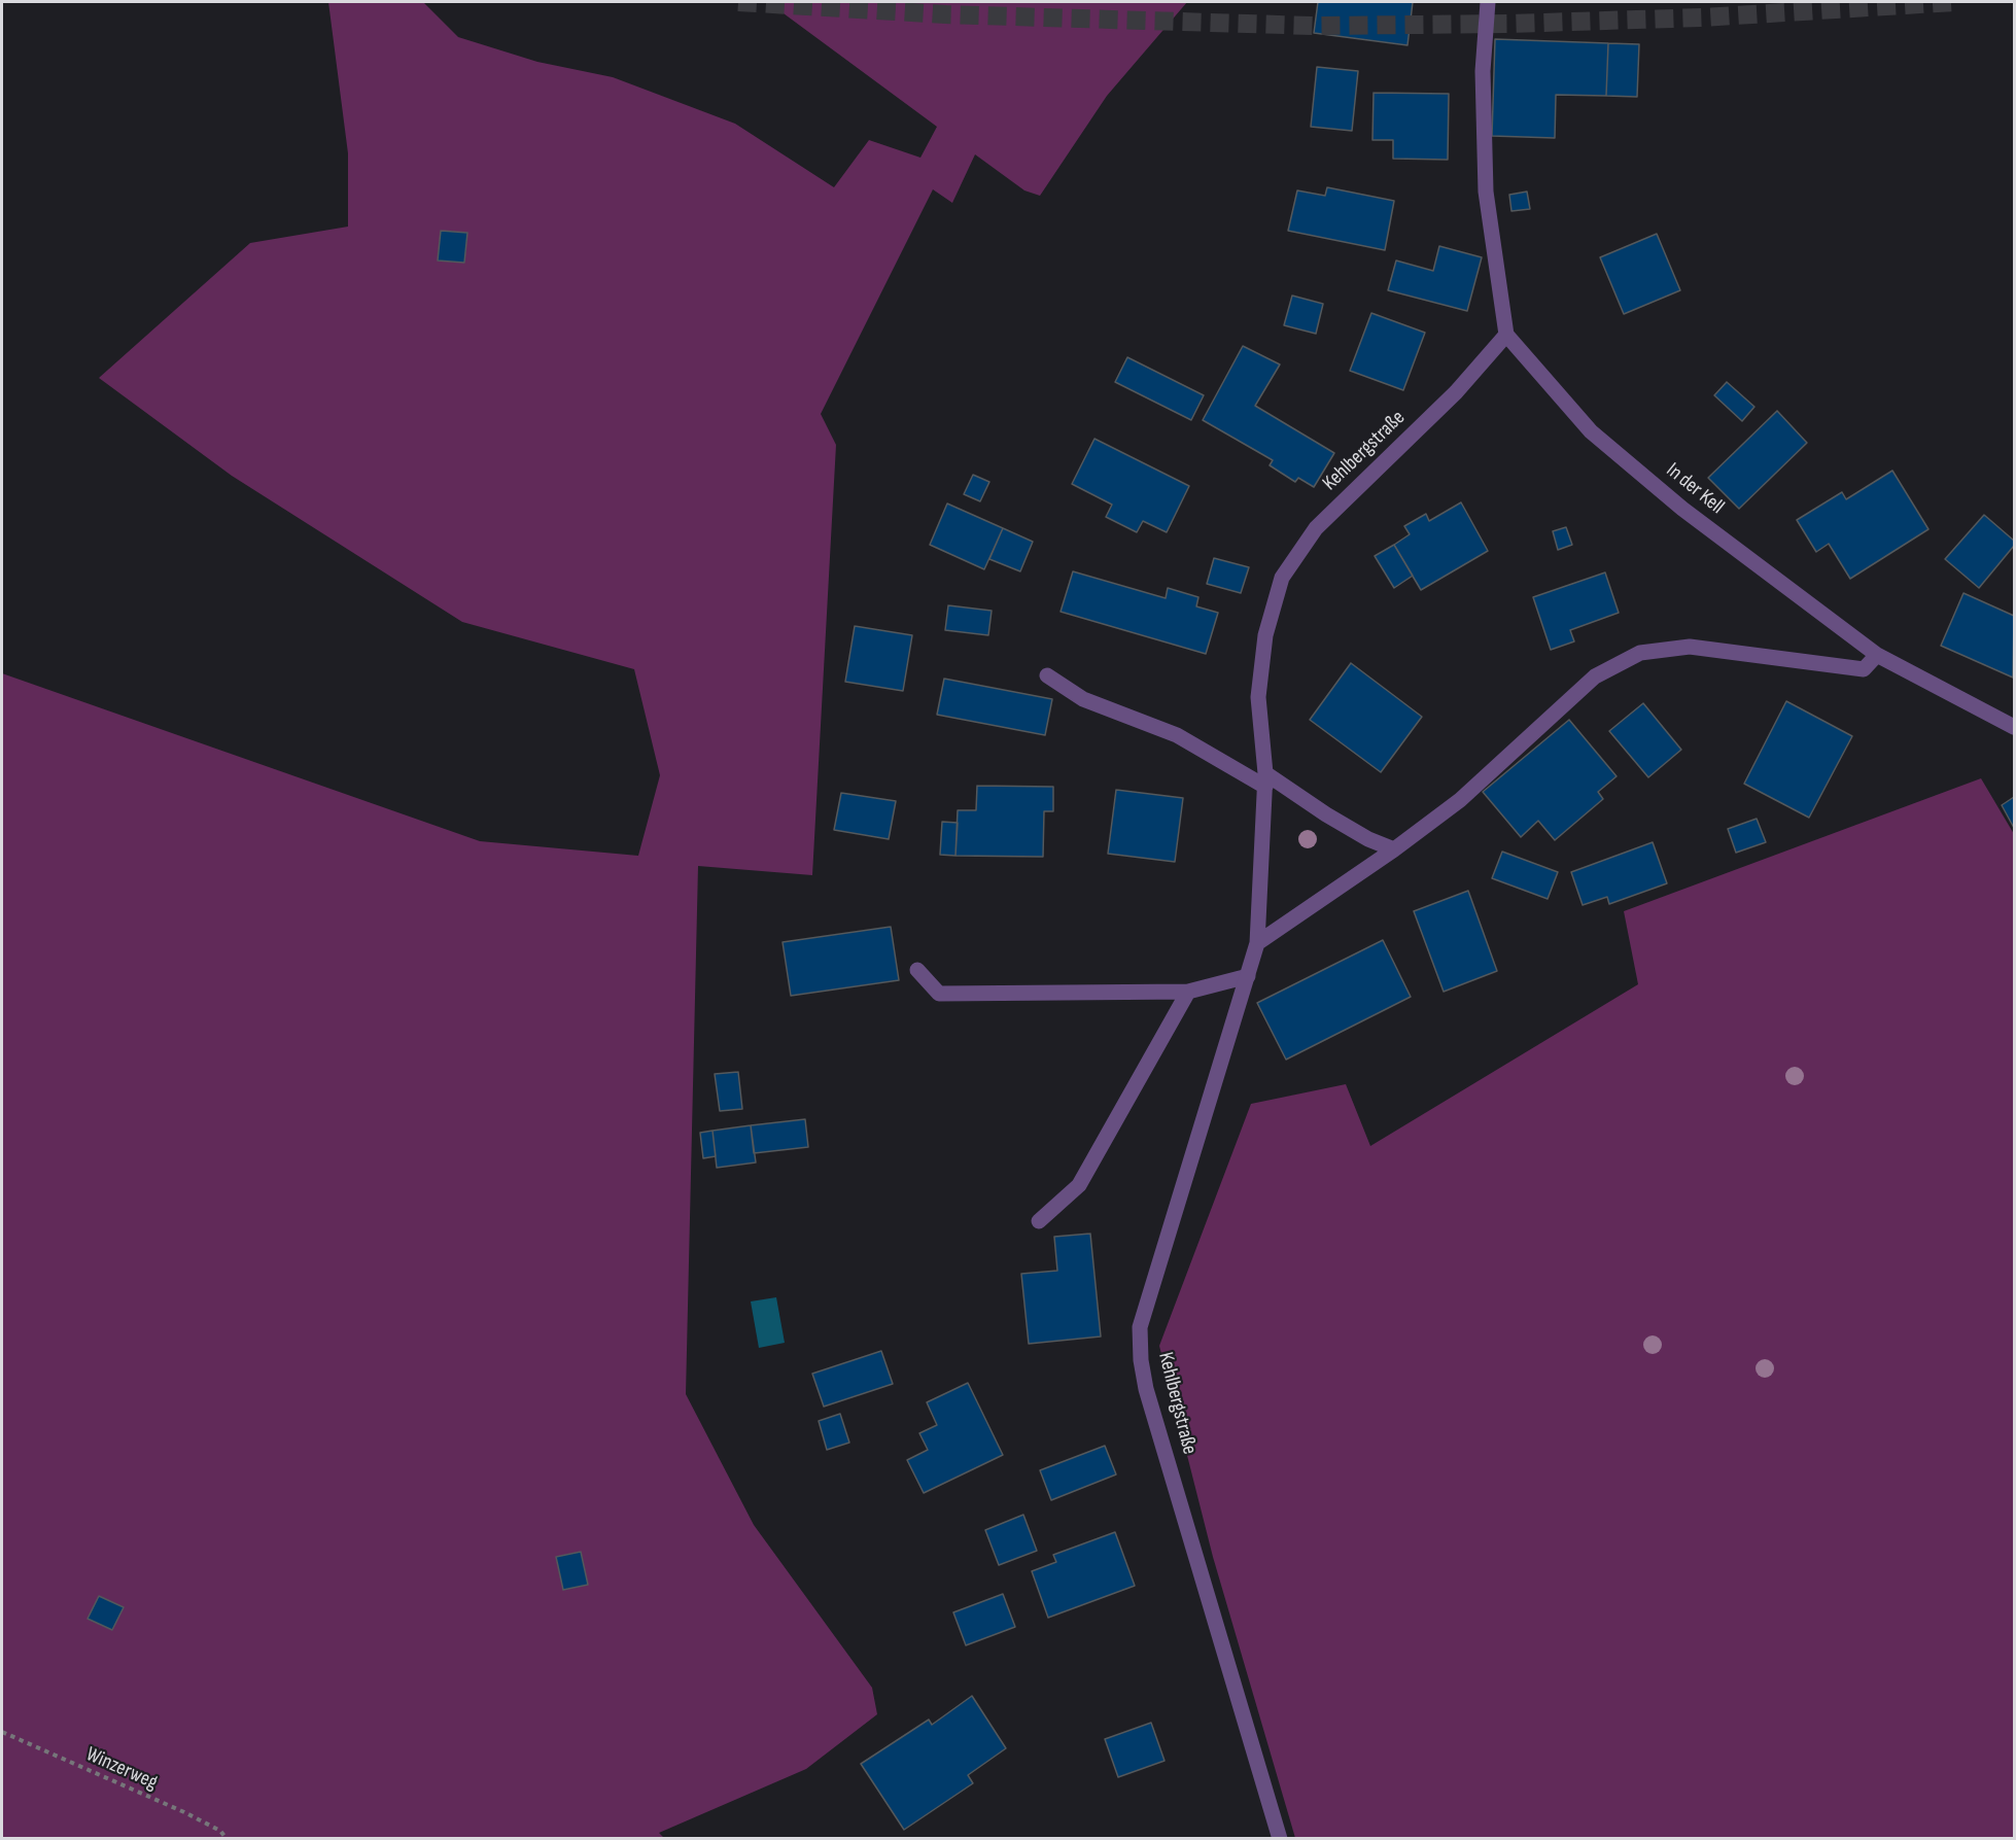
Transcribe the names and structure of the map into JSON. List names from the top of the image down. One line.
{"streets":{"street":["Kehlbergstraße","In der Kell"],"path":["Winzerweg"]},"crossings":[["Kehlbergstraße","In der Kell"]]}
